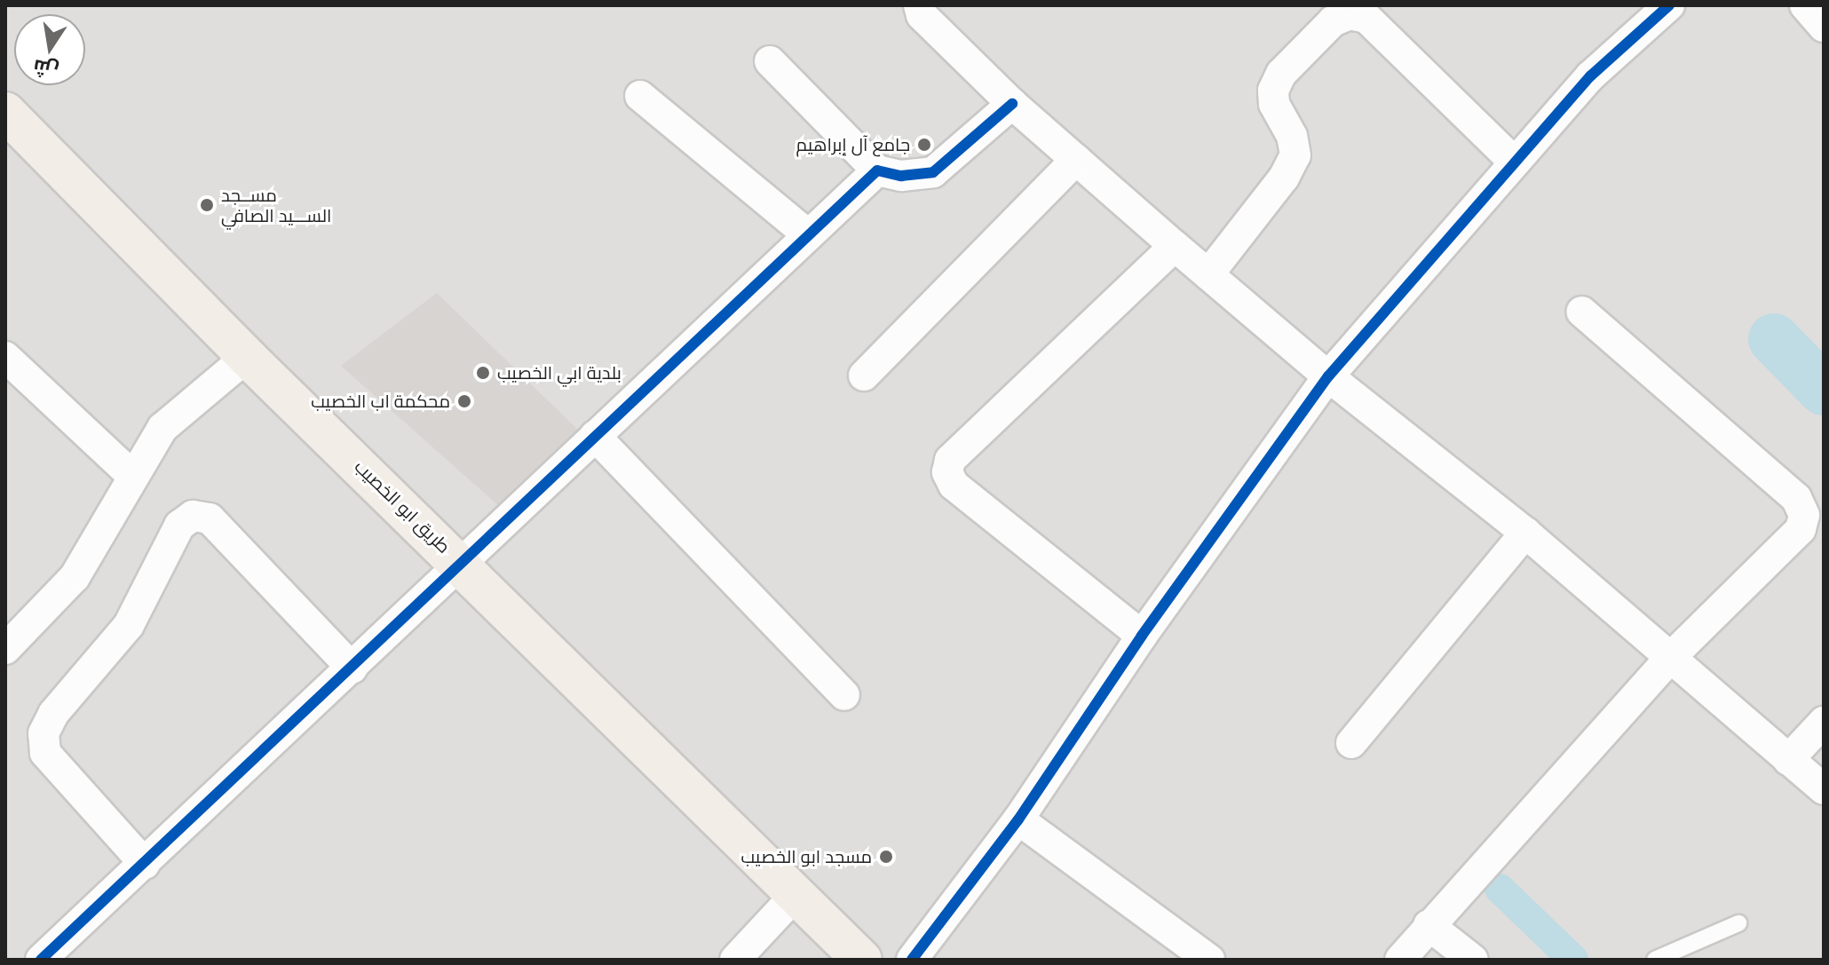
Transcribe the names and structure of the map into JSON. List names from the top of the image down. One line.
{"streets":{"main road":["طريق ابو الخصيب"]},"places":["جامع آل إبراهيم","مســجد الســـيد الصافي","بلدية ابي الخصيب","محكمة اب الخصيب","مسجد ابو الخصيب"],"north":"bottom"}
